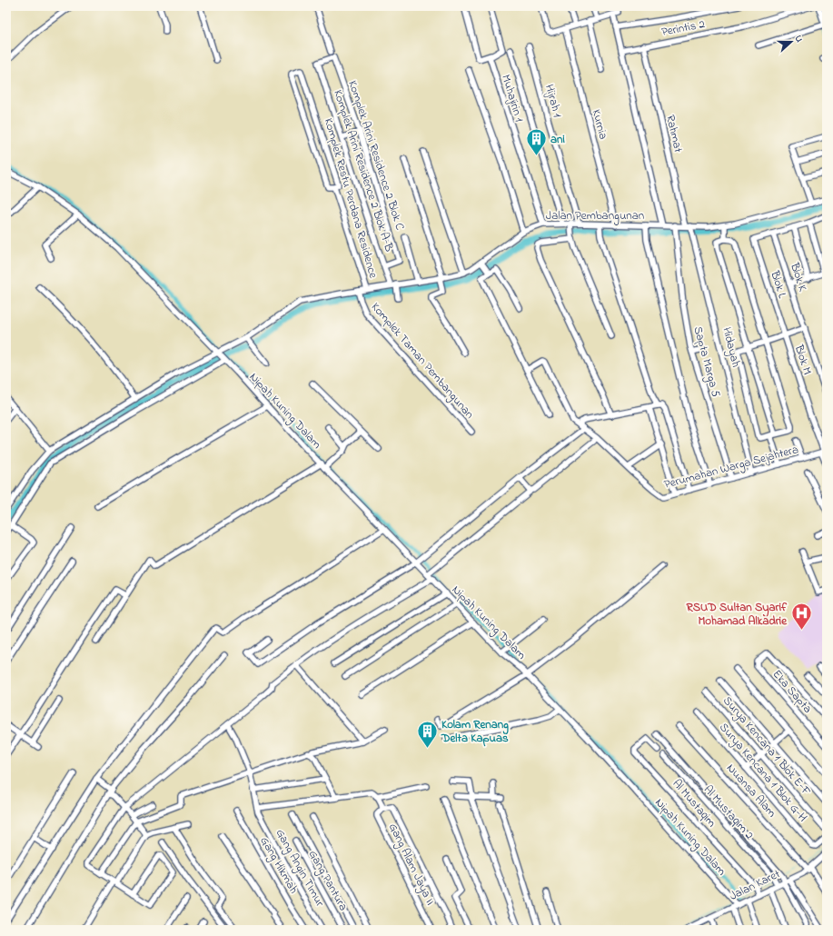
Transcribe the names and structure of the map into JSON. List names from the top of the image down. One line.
{"streets":{"street":["Perintis 2","Muhajirin 1","Hijrah 1","Kurnia","Rahmat","Komplek Arini Residence 2 Blok C","Komplek Arini Residence 2 Blok A-B","Komplek Restu Perdana Residence","Jalan Pembangunan","Blok K","Blok L","Hidayah","Blok M","Komplek Taman Pembangunan","Sapta Marga 5","Nipah Kuning Dalam","Perumahan Warga Sejahtera","Eka Sapta","Surya Kencana 1 Blok E-F","Surya Kencana 1 Blok G-H","Nuansa Alam","Al Mustaqim","Al Mustaqim 2","Gang Alam Jaya II","Gang Hikmah","Gang Angin TImur","Gang Pantura","Jalan Karet"]},"crossings":[["Perintis 2","Rahmat"],["Muhajirin 1","Jalan Pembangunan"],["Hijrah 1","Jalan Pembangunan"],["Kurnia","Jalan Pembangunan"],["Rahmat","Jalan Pembangunan"],["Komplek Arini Residence 2 Blok C","Komplek Arini Residence 2 Blok A-B"],["Komplek Arini Residence 2 Blok A-B","Jalan Pembangunan"],["Komplek Restu Perdana Residence","Jalan Pembangunan"],["Jalan Pembangunan","Hidayah"],["Jalan Pembangunan","Komplek Taman Pembangunan"],["Jalan Pembangunan","Sapta Marga 5"],["Jalan Pembangunan","Nipah Kuning Dalam"],["Blok K","Blok L"],["Blok L","Blok M"],["Hidayah","Perumahan Warga Sejahtera"],["Blok M","Perumahan Warga Sejahtera"],["Sapta Marga 5","Perumahan Warga Sejahtera"],["Nipah Kuning Dalam","Jalan Karet"],["Nuansa Alam","Jalan Karet"],["Al Mustaqim","Jalan Karet"],["Al Mustaqim 2","Jalan Karet"]],"places":{"building":["ani","Kolam Renang Delta Kapuas"],"hospital":["RSUD Sultan Syarif Mohamad Alkadrie"]},"north":"right"}
